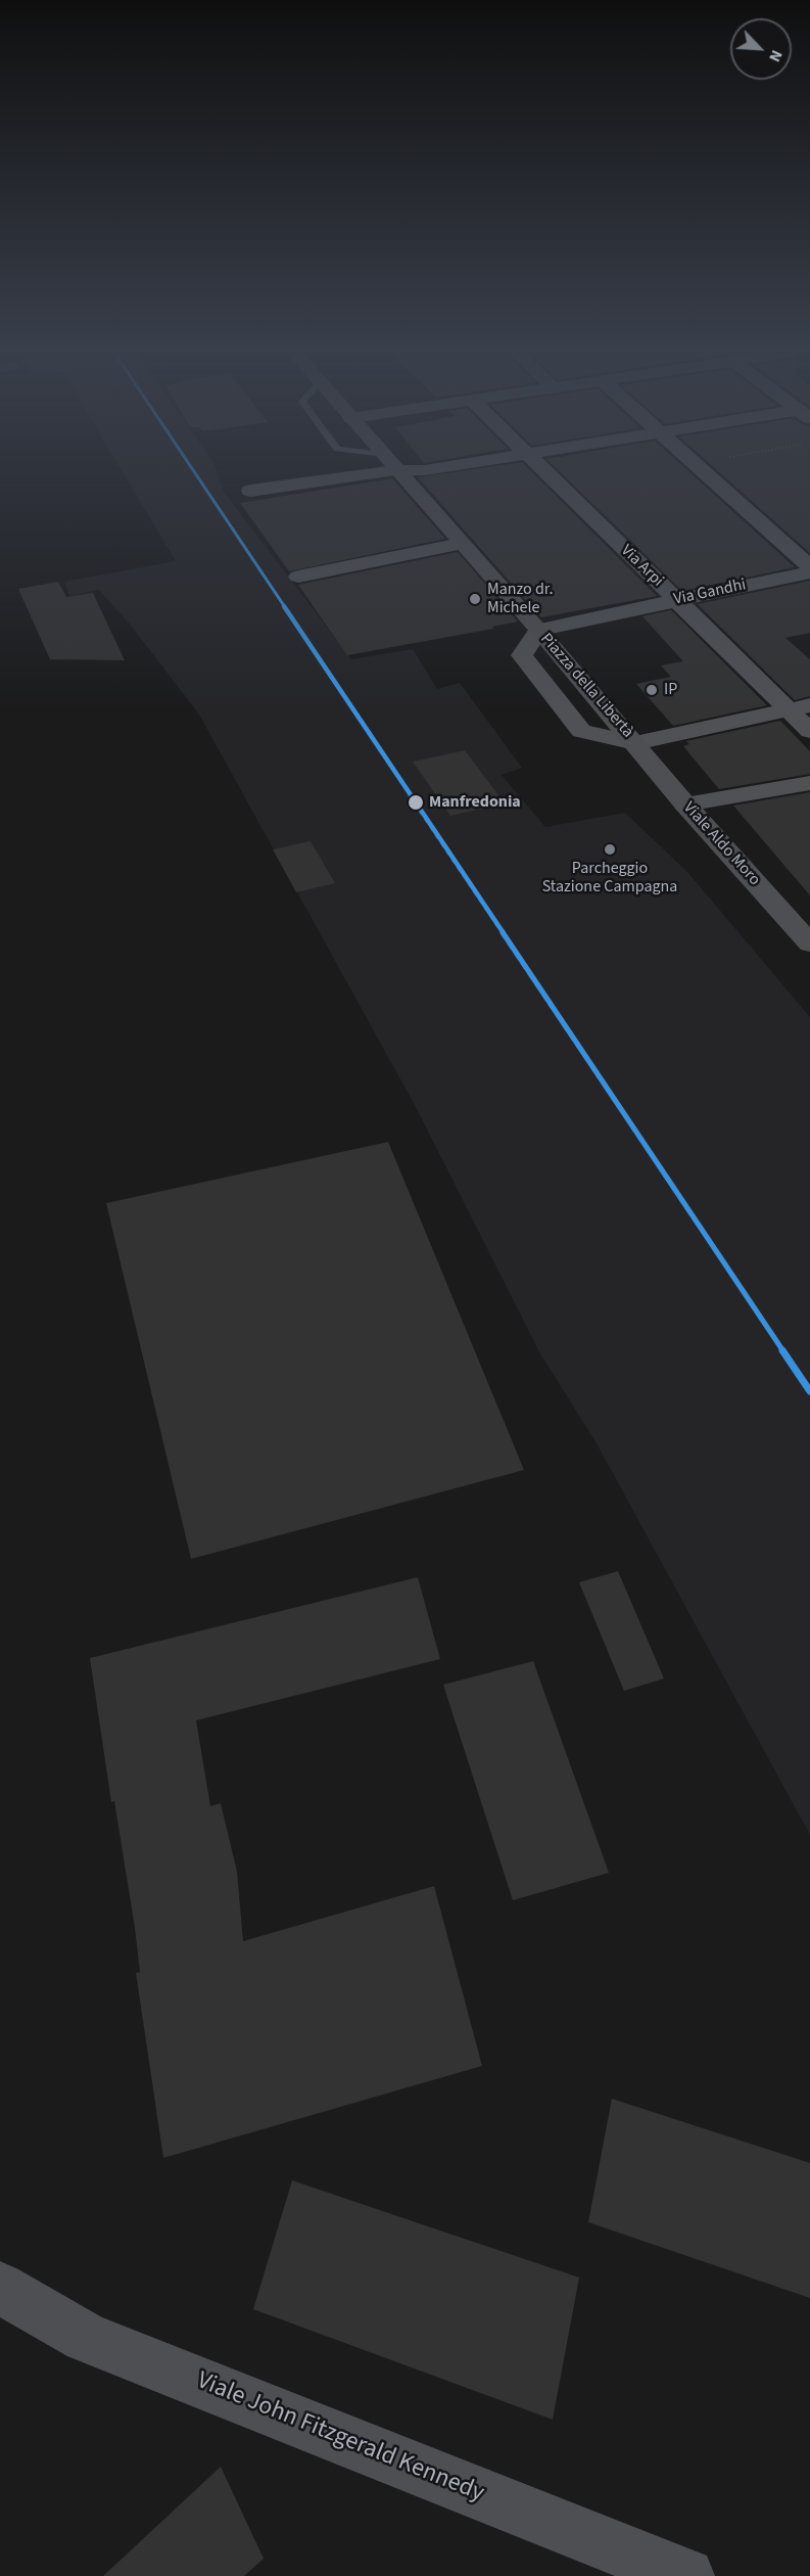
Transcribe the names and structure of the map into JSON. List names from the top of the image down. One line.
{"streets":{"main road":["Piazza della Libertà","Viale Aldo Moro","Viale John Fitzgerald Kennedy"],"street":["Via Arpi","Via Gandhi"]},"crossings":[["Via Arpi","Via Gandhi"],["Via Gandhi","Piazza della Libertà"],["Piazza della Libertà","Viale Aldo Moro"]],"places":["Manzo dr. Michele","IP","Manfredonia","Parcheggio Stazione Campagna"],"north":"bottom right"}
